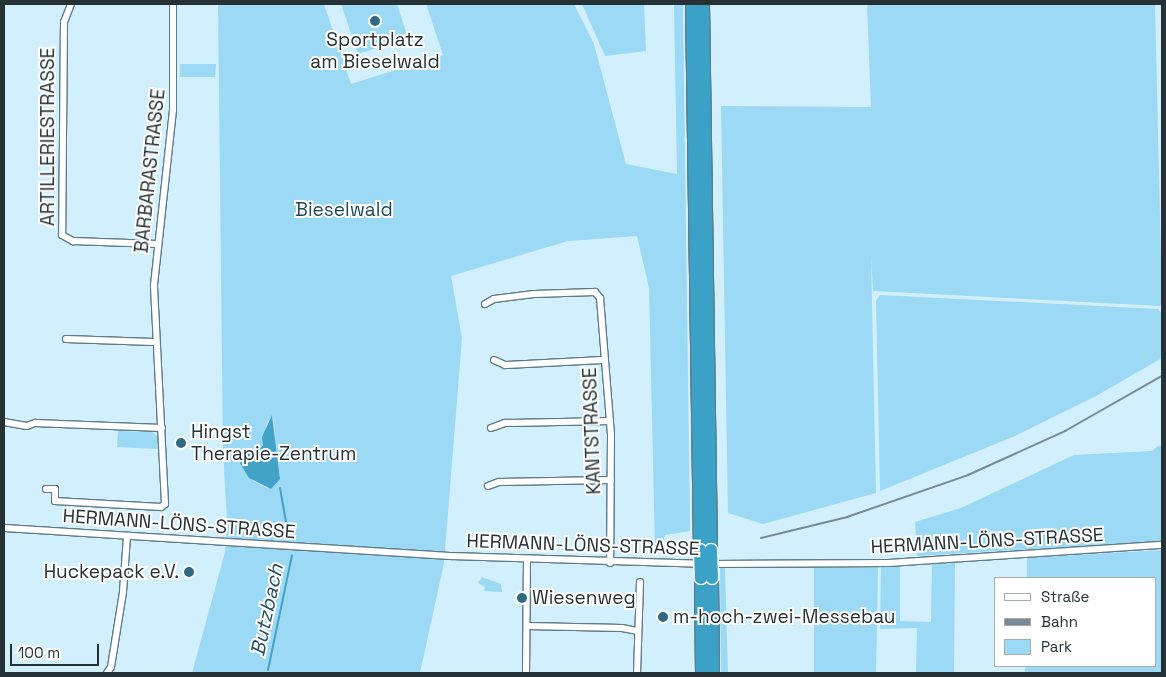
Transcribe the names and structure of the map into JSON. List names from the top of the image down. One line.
{"streets":{"street":["ARTILLERIESTRASSE","BARBARASTRASSE","KANTSTRASSE","HERMANN-LÖNS-STRASSE"]},"crossings":[["ARTILLERIESTRASSE","BARBARASTRASSE"],["KANTSTRASSE","HERMANN-LÖNS-STRASSE"]],"water":["Butzbach"],"parks":["Bieselwald"],"places":["Sportplatz am Bieselwald","Hingst Therapie-Zentrum","Huckepack e.V.","Wiesenweg","m-hoch-zwei-Messebau"],"legend":["Straße","Bahn","Park"],"scale_bar":"100 m"}
